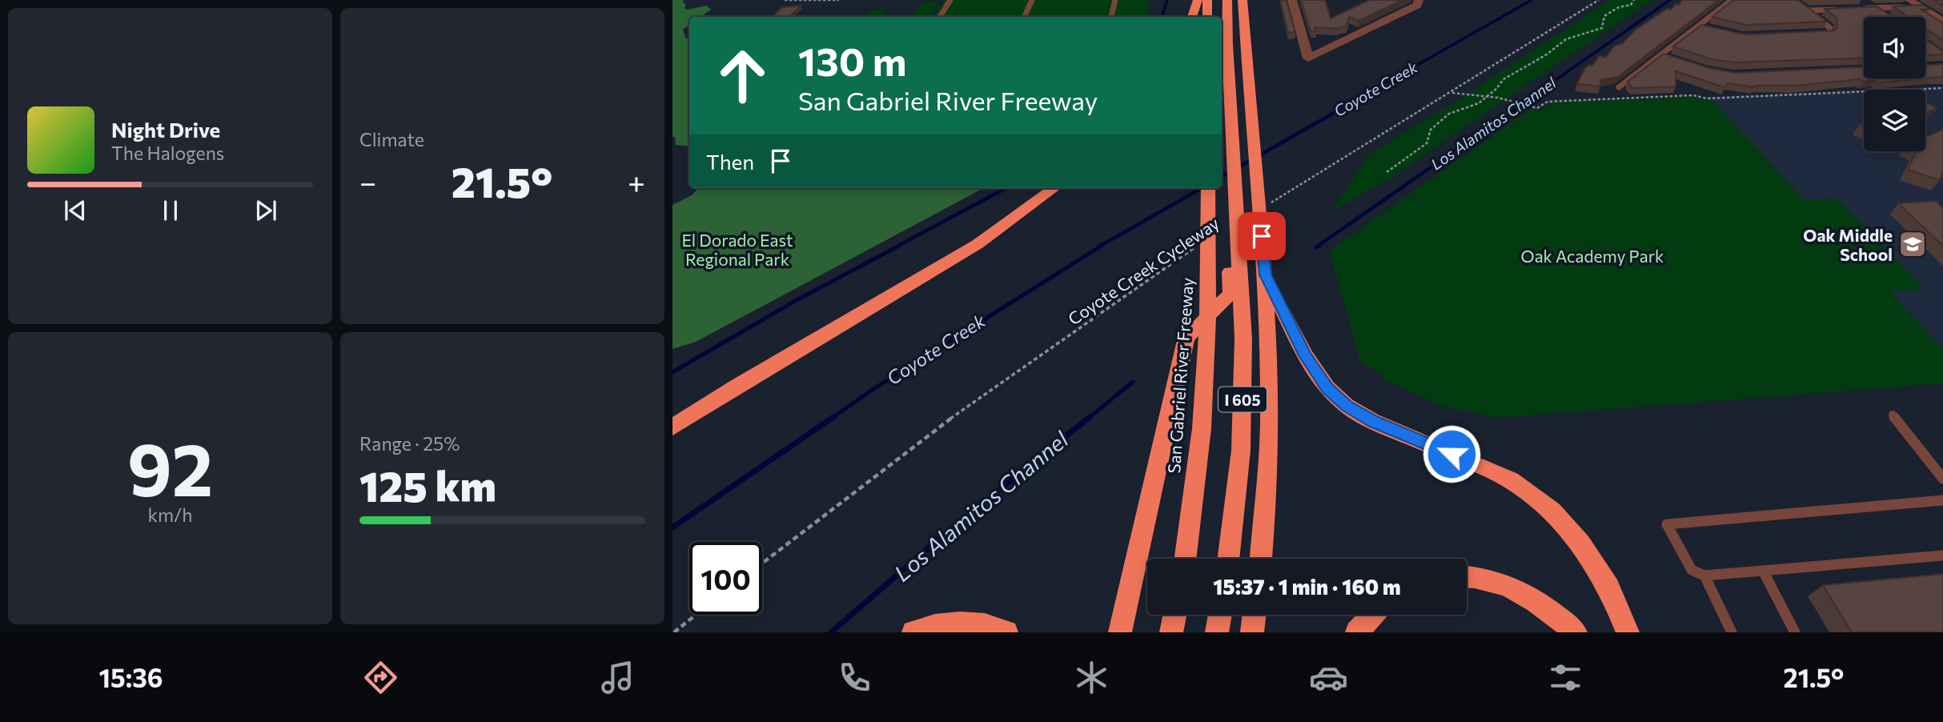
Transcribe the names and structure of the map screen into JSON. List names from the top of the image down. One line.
{"streets":{"highway":["San Gabriel River Freeway","I 605"],"path":["Coyote Creek Cycleway"]},"crossings":[["San Gabriel River Freeway","I 605"]],"water":["Coyote Creek","Los Alamitos Channel"],"parks":["El Dorado East Regional Park","Oak Academy Park"],"places":{"school or university":["Oak Middle School"]},"page":{"tile":["Climate",["92","km/h"],["Range · 25%","125 km"]],"turn":["130 m","San Gabriel River Freeway"],"song":["Night Drive","The Halogens"],"then":"Then","heat":["−","21.5°","+"],"limit":"100","trip":"15:37 · 1 min · 160 m","tabs":["15:36","21.5°"]}}
